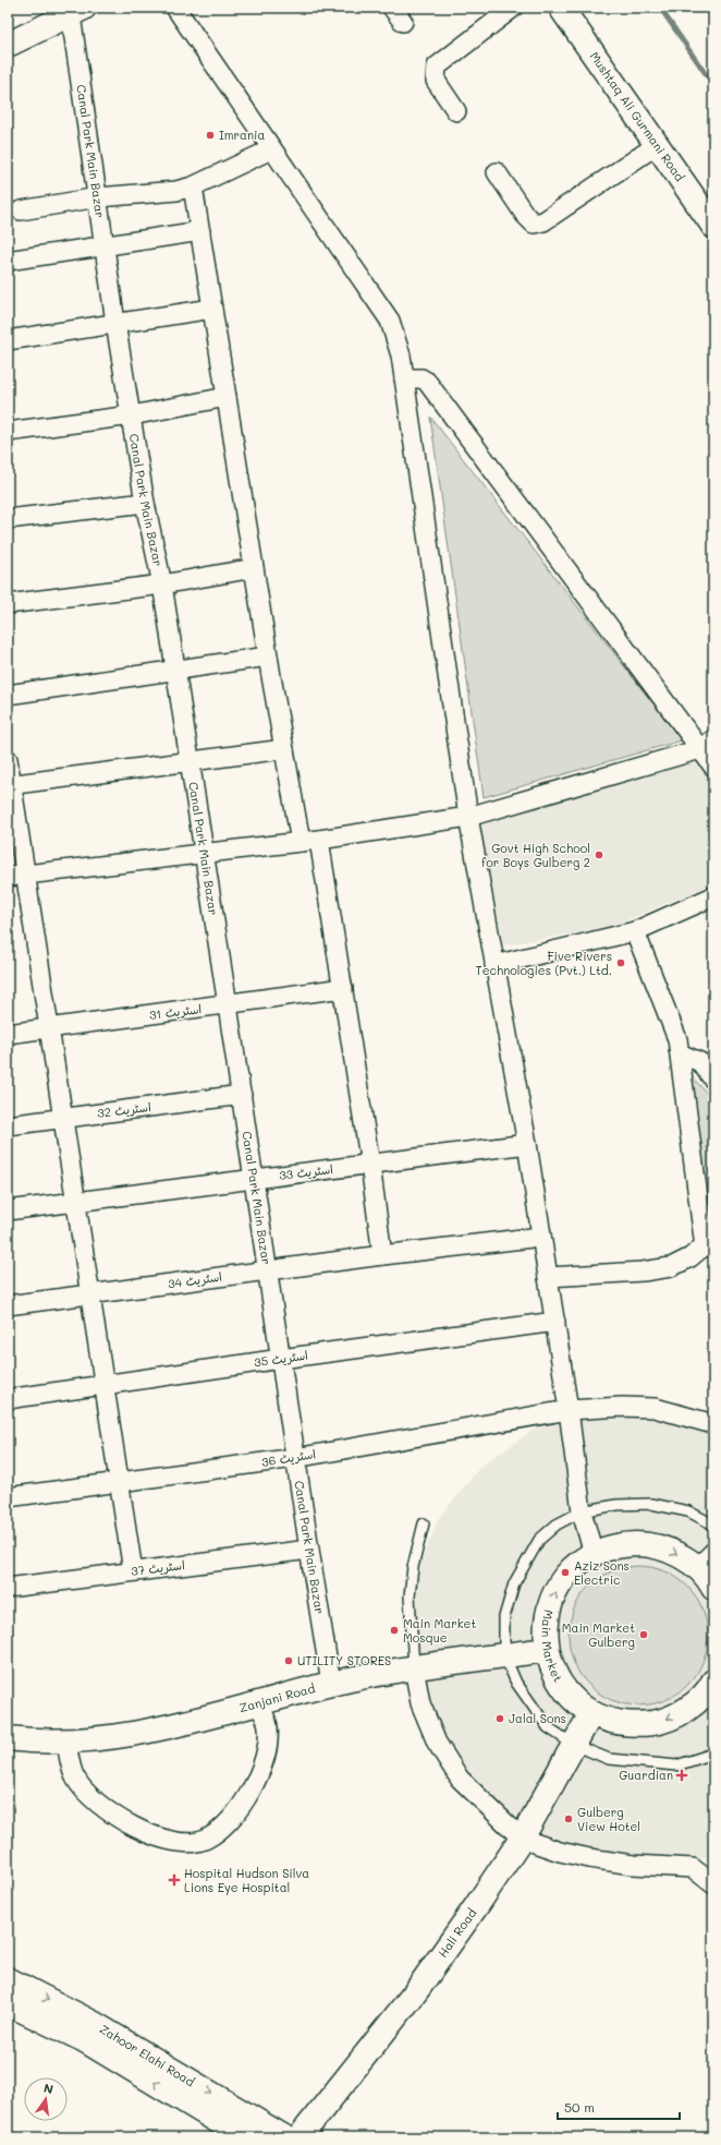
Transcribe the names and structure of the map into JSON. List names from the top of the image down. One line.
{"streets":{"street":["Mushtaq Ali Gurmani Road","Canal Park Main Bazar","اسٹریٹ 31","اسٹریٹ 32","اسٹریٹ 33","اسٹریٹ 34","اسٹریٹ 35","اسٹریٹ 36","اسٹریٹ 37","Main Market","Zanjani Road","Hali Road","Zahoor Elahi Road"]},"crossings":[["Canal Park Main Bazar","اسٹریٹ 31"],["Canal Park Main Bazar","اسٹریٹ 32"],["Canal Park Main Bazar","اسٹریٹ 33"],["Canal Park Main Bazar","اسٹریٹ 34"],["Canal Park Main Bazar","اسٹریٹ 35"],["Canal Park Main Bazar","اسٹریٹ 36"],["Canal Park Main Bazar","اسٹریٹ 37"],["Canal Park Main Bazar","Zanjani Road"],["Main Market","Zanjani Road"],["Main Market","Hali Road"]],"places":{"other":["Imrania","Govt High School for Boys Gulberg 2","Five Rivers Technologies (Pvt.) Ltd.","Aziz Sons Electric","Main Market Mosque","Main Market Gulberg","UTILITY STORES","Jalal Sons","Gulberg View Hotel"],"health":["Guardian","Hospital Hudson Silva Lions Eye Hospital"]},"scale_bar":"50 m","north":"top"}
